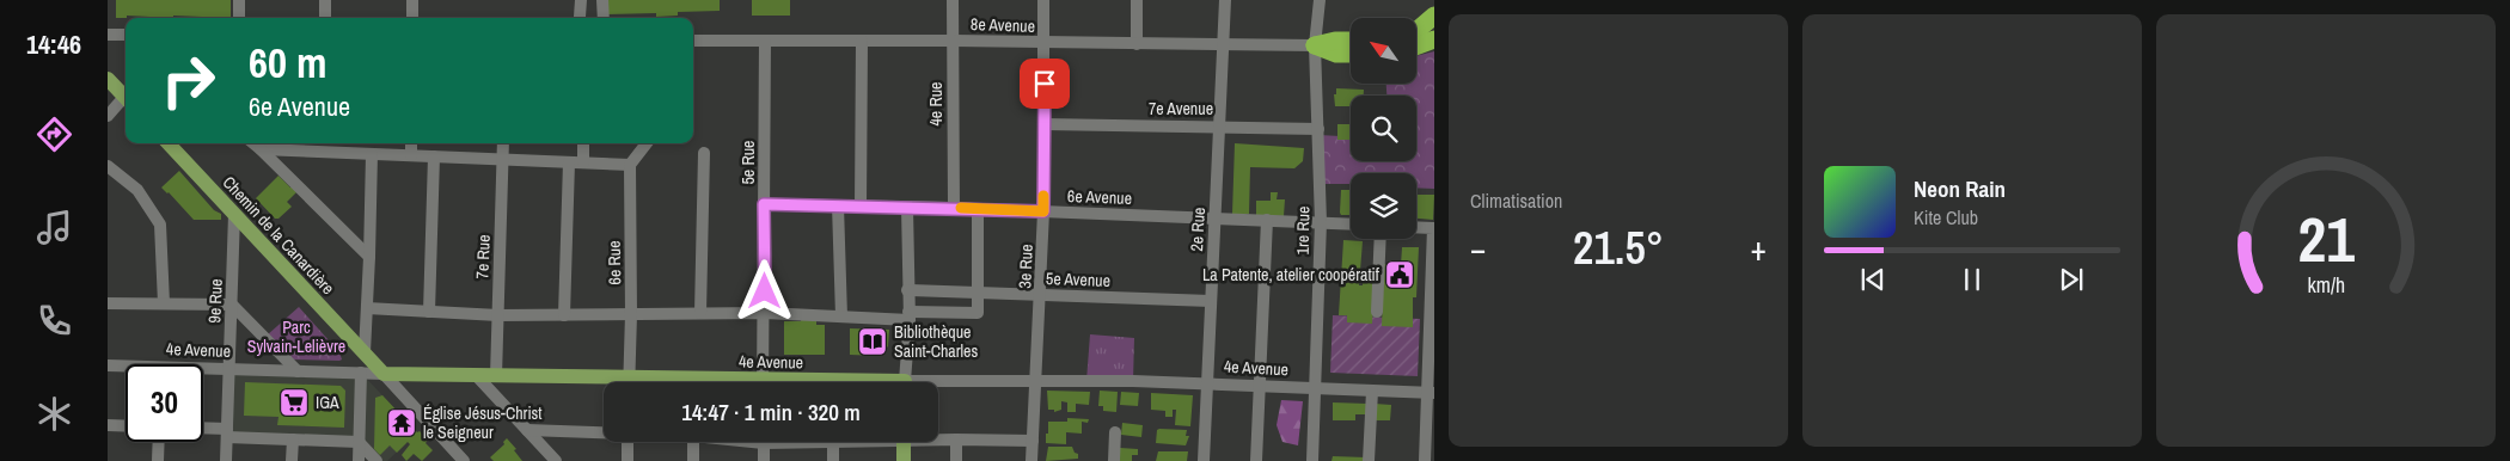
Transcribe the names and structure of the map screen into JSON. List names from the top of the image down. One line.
{"streets":{"main road":["Chemin de la Canardière","4e Avenue"],"street":["8e Avenue","4e Rue","7e Avenue","5e Rue","6e Avenue","2e Rue","1re Rue","7e Rue","6e Rue","3e Rue","5e Avenue","9e Rue"]},"crossings":[["8e Avenue","4e Rue"],["8e Avenue","5e Rue"],["8e Avenue","2e Rue"],["8e Avenue","1re Rue"],["8e Avenue","3e Rue"],["4e Rue","6e Avenue"],["7e Avenue","2e Rue"],["7e Avenue","1re Rue"],["7e Avenue","3e Rue"],["5e Rue","6e Avenue"],["6e Avenue","2e Rue"],["6e Avenue","1re Rue"],["6e Avenue","3e Rue"],["2e Rue","5e Avenue"],["2e Rue","4e Avenue"],["1re Rue","4e Avenue"],["Chemin de la Canardière","9e Rue"],["Chemin de la Canardière","4e Avenue"],["7e Rue","4e Avenue"],["3e Rue","5e Avenue"],["3e Rue","4e Avenue"],["9e Rue","4e Avenue"]],"parks":["Parc Sylvain-Lelièvre"],"places":{"public building":["La Patente, atelier coopératif"],"library":["Bibliothèque Saint-Charles"],"supermarket":["IGA"],"temple":["Église Jésus-Christ le Seigneur"]},"north":"top left","page":{"tabs":"14:46","tile":"Climatisation","turn":["60 m","6e Avenue"],"song":["Neon Rain","Kite Club"],"heat":["−","21.5°","+"],"limit":"30","trip":"14:47 · 1 min · 320 m","gauge":["21","km/h"]}}
